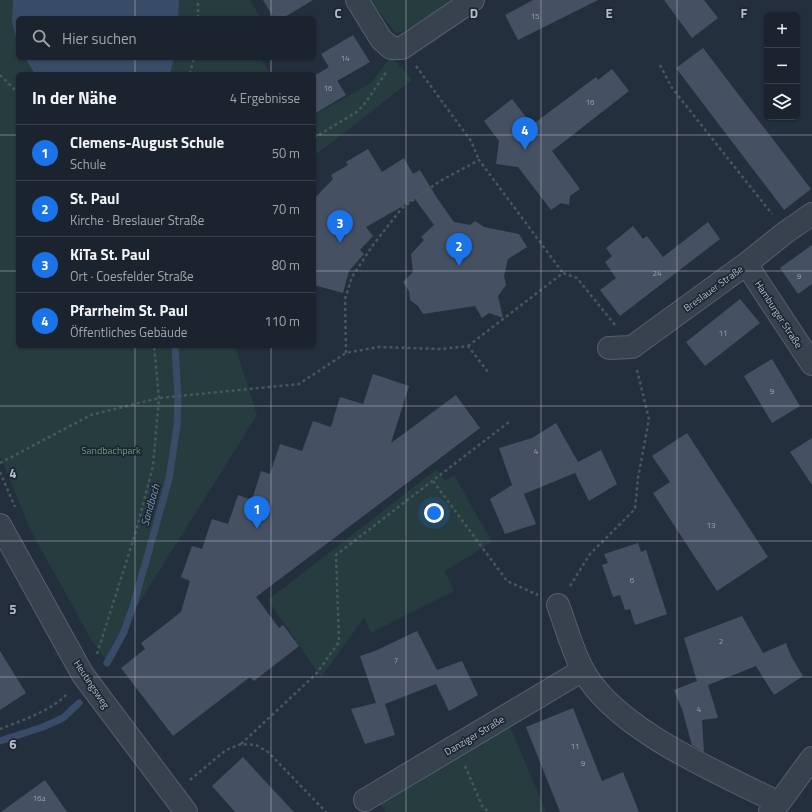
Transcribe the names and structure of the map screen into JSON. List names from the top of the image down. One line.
{"streets":{"street":["Breslauer Straße","Hamburger Straße","Heutingsweg","Danziger Straße"]},"crossings":[["Breslauer Straße","Hamburger Straße"]],"water":["Sandbach"],"parks":["Sandbachpark"],"house_numbers":["15","14","16","16","24","9","11","9","4","13","6","2","7","4","11","9","16a"],"page":{"map_buttons":["+","−"],"search":"Hier suchen","heading":["In der Nähe","4 Ergebnisse"],"pins":["4","3","2","1"],"list":[{"mark":"1","name":"Clemens-August Schule","note":"Schule","value":"50 m"},{"mark":"2","name":"St. Paul","note":"Kirche · Breslauer Straße","value":"70 m"},{"mark":"3","name":"KiTa St. Paul","note":"Ort · Coesfelder Straße","value":"80 m"},{"mark":"4","name":"Pfarrheim St. Paul","note":"Öffentliches Gebäude","value":"110 m"}]},"grid":{"columns":["C","D","E","F"],"rows":["4","5","6"]}}
